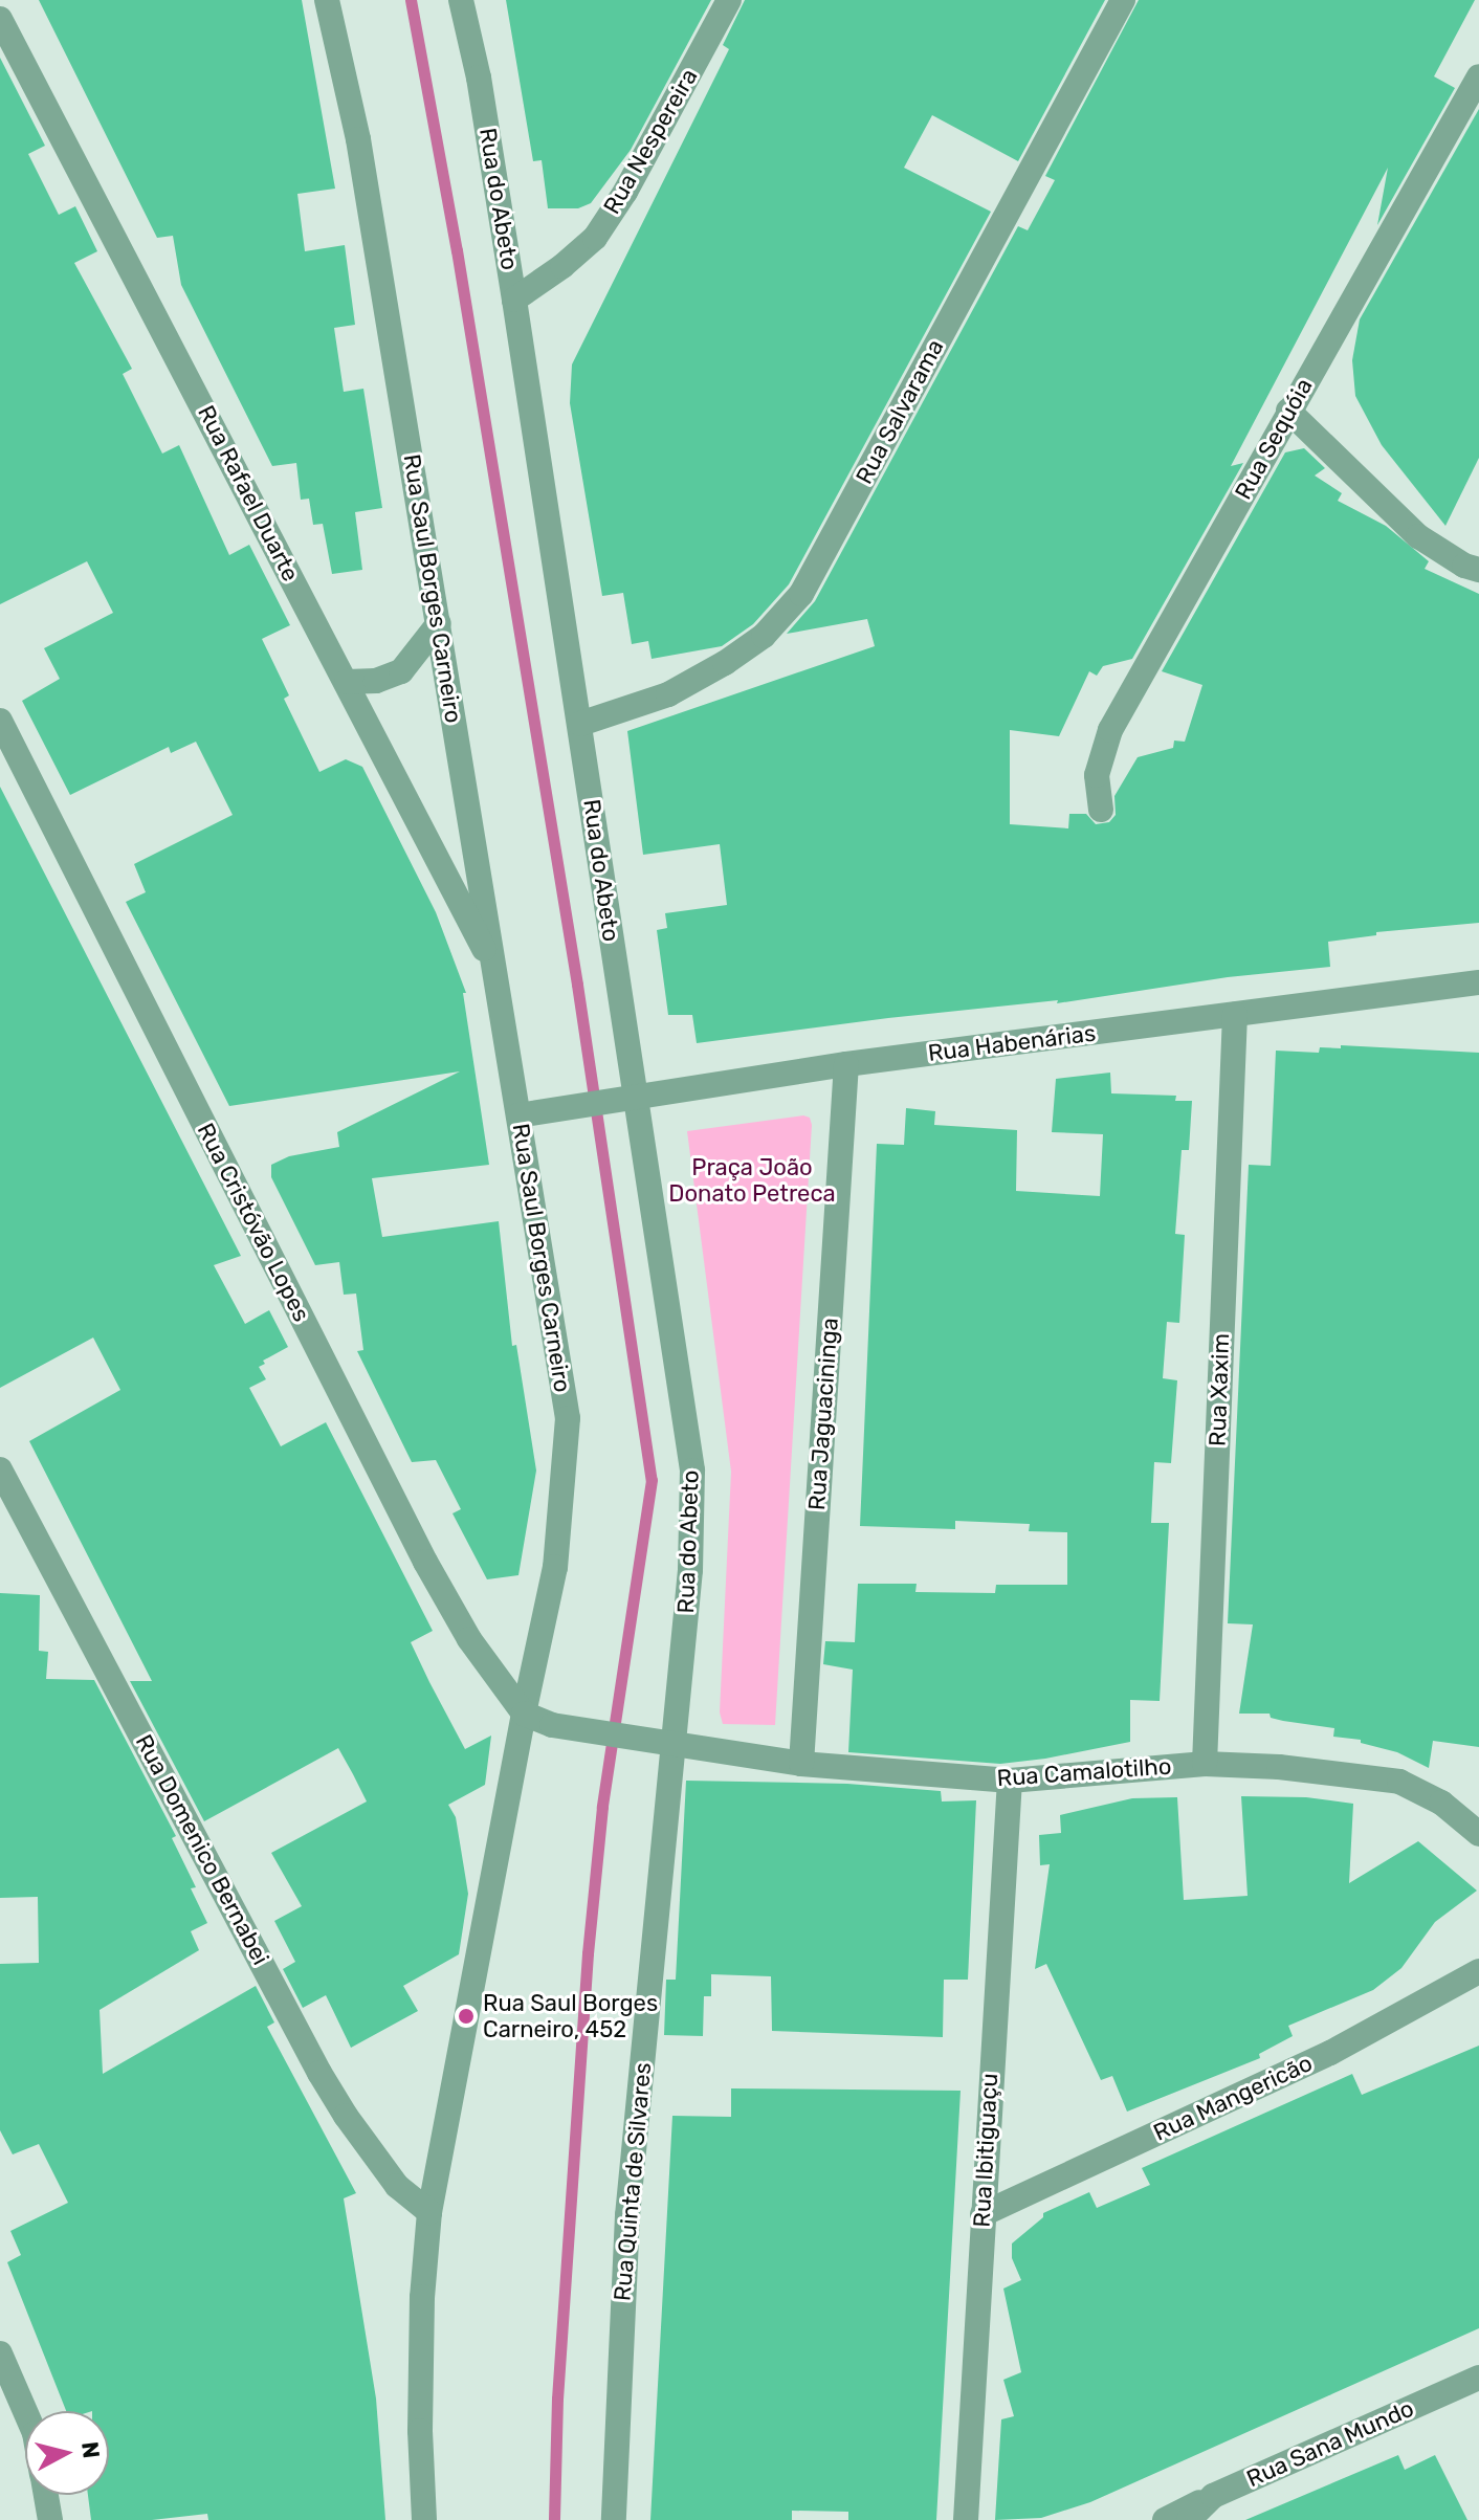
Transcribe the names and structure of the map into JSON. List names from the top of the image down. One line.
{"streets":{"street":["Rua Nespereira","Rua do Abeto","Rua Salvarama","Rua Sequóia","Rua Rafael Duarte","Rua Saul Borges Carneiro","Rua Habenárias","Rua Cristóvão Lopes","Rua Xaxim","Rua Jaguacininga","Rua Camalotilho","Rua Domenico Bernabei","Rua Mangericão","Rua Ibitiguaçu","Rua Quinta de Silvares","Rua Sana Mundo"]},"crossings":[["Rua Nespereira","Rua do Abeto"],["Rua do Abeto","Rua Salvarama"],["Rua do Abeto","Rua Habenárias"],["Rua do Abeto","Rua Camalotilho"],["Rua do Abeto","Rua Quinta de Silvares"],["Rua Rafael Duarte","Rua Saul Borges Carneiro"],["Rua Saul Borges Carneiro","Rua Habenárias"],["Rua Saul Borges Carneiro","Rua Cristóvão Lopes"],["Rua Saul Borges Carneiro","Rua Camalotilho"],["Rua Saul Borges Carneiro","Rua Domenico Bernabei"],["Rua Habenárias","Rua Xaxim"],["Rua Habenárias","Rua Jaguacininga"],["Rua Cristóvão Lopes","Rua Camalotilho"],["Rua Xaxim","Rua Camalotilho"],["Rua Jaguacininga","Rua Camalotilho"],["Rua Camalotilho","Rua Ibitiguaçu"],["Rua Camalotilho","Rua Quinta de Silvares"],["Rua Mangericão","Rua Ibitiguaçu"]],"parks":["Praça João Donato Petreca"],"places":["Rua Saul Borges Carneiro, 452"],"north":"right"}
